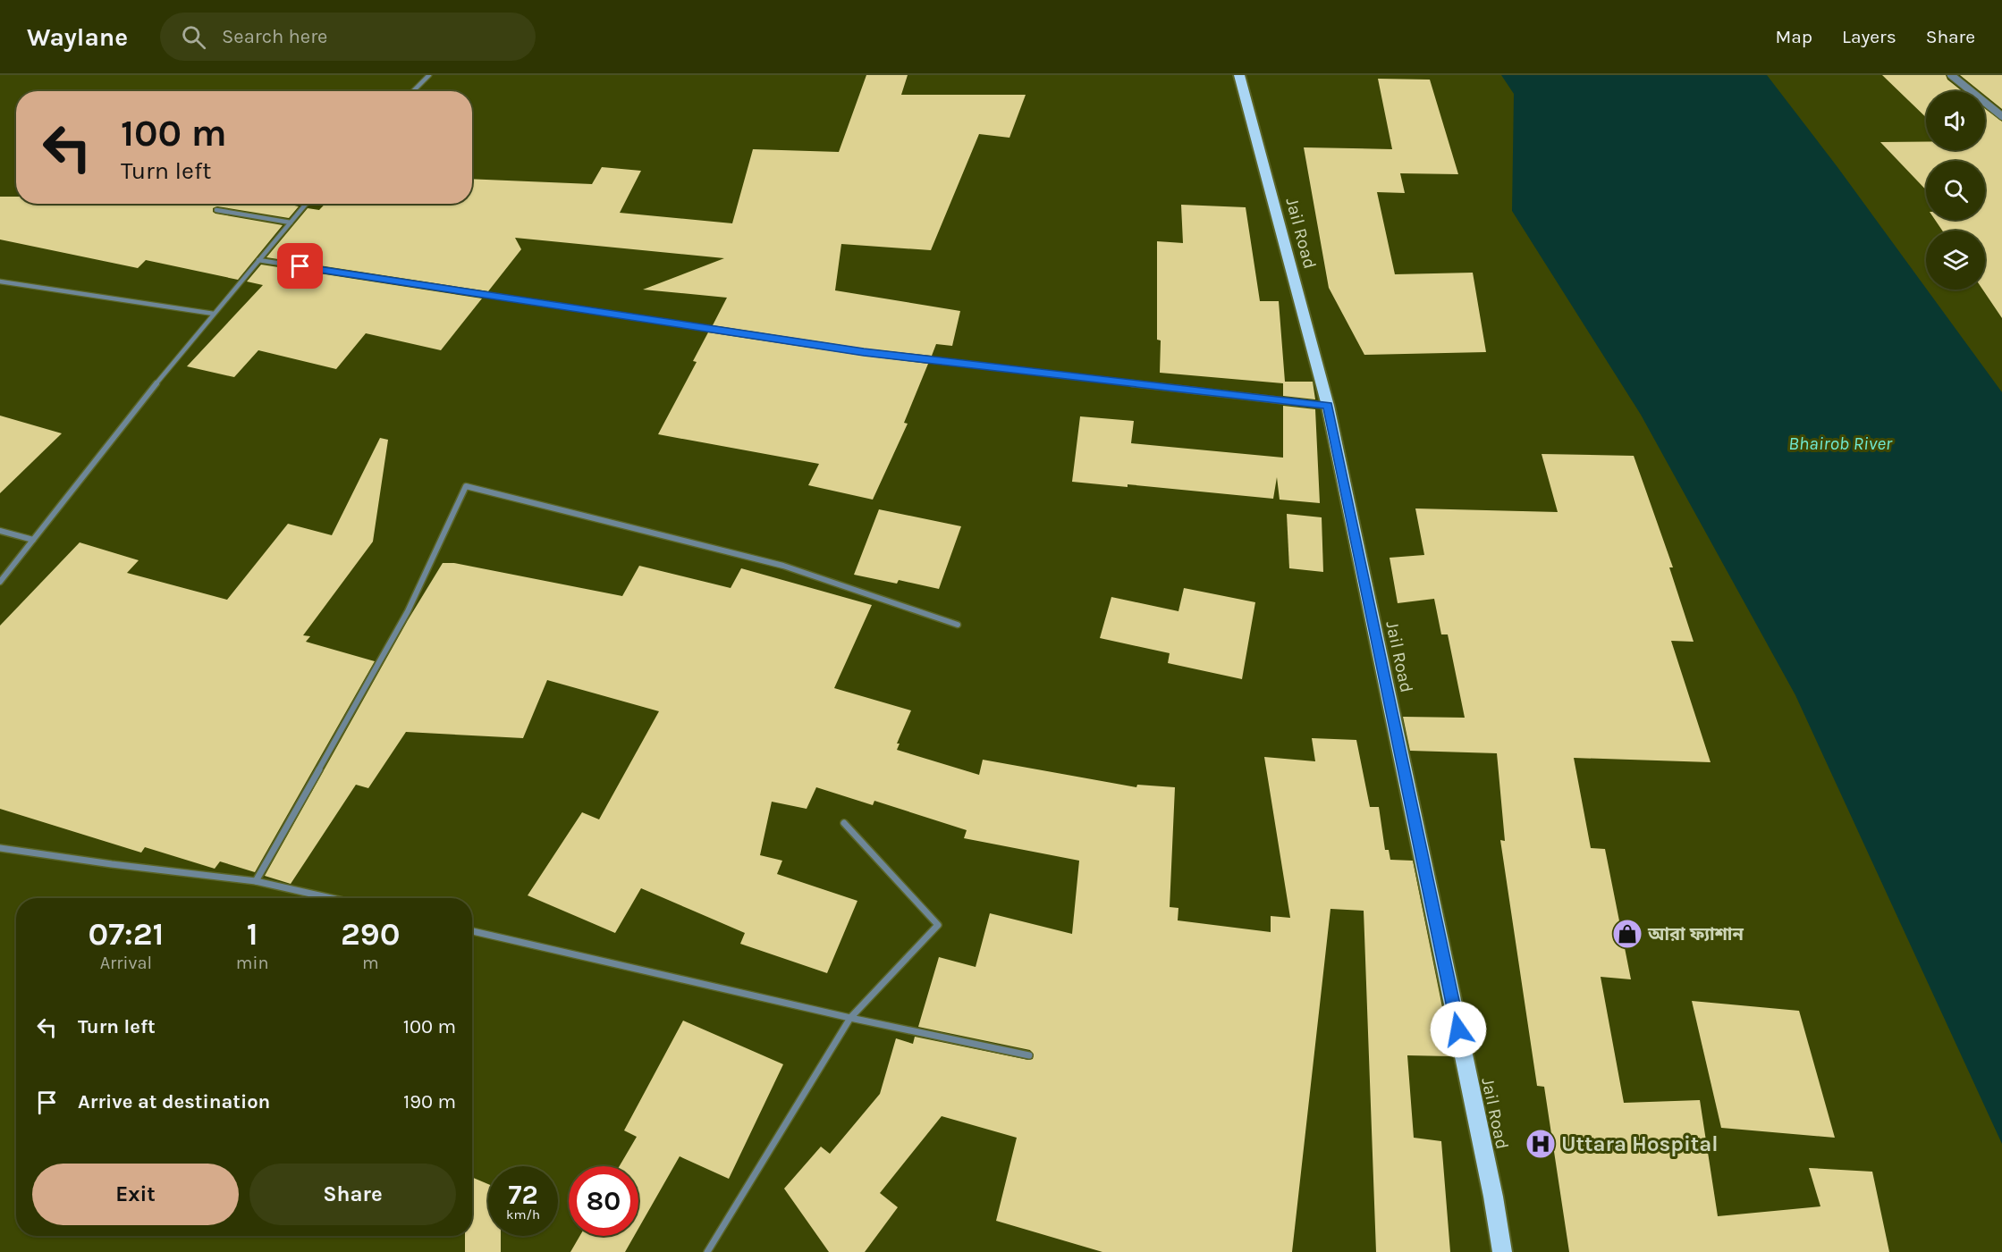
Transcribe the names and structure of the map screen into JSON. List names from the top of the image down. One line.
{"streets":{"highway":["Jail Road"]},"water":["Bhairob River"],"places":{"shop":["আরা ফ্যাশান"],"hospital":["Uttara Hospital"]},"page":{"header":"Waylane","search":"Search here","nav":["Map","Layers","Share"],"turn":["100 m","Turn left"],"eta":["07:21","Arrival","1","min","290","m"],"list":[{"name":"Turn left","value":"100 m"},{"name":"Arrive at destination","value":"190 m"}],"buttons":["Exit","Share"],"speed":"72 km/h","limit":"80"}}
